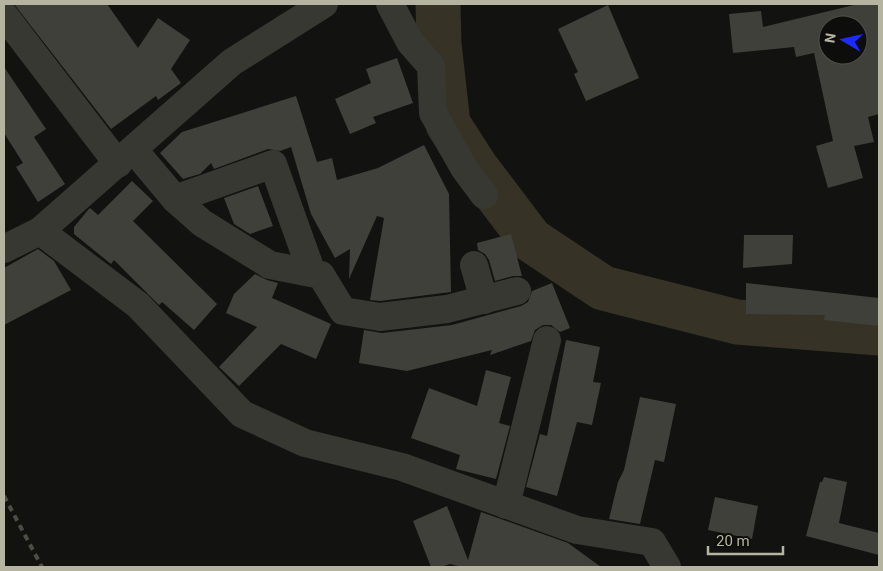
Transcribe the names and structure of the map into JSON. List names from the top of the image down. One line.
{"scale_bar":"20 m","north":"left"}
